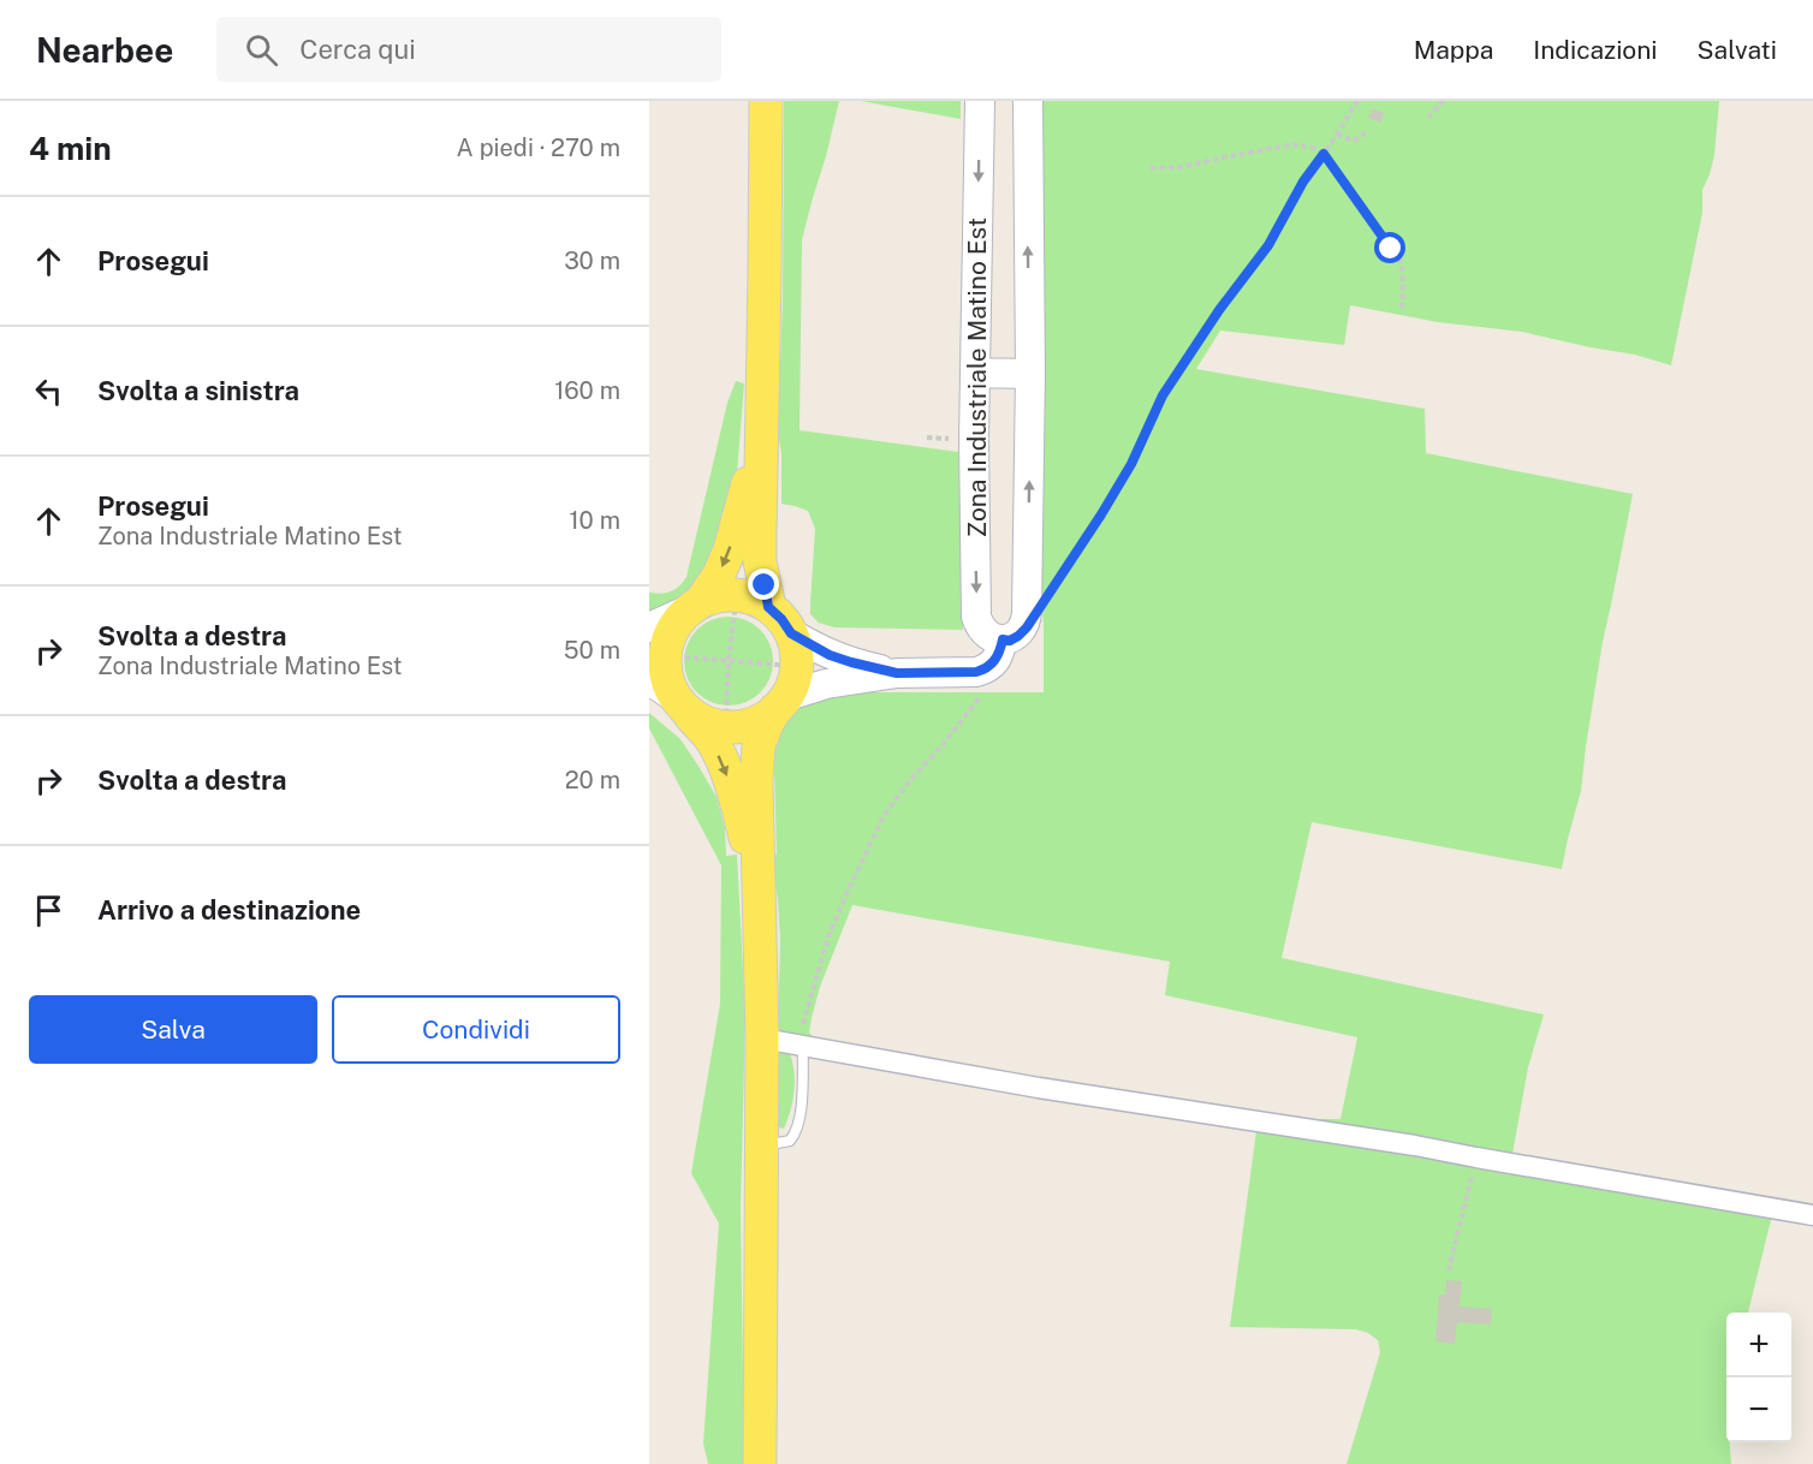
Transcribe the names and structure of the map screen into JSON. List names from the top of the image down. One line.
{"streets":{"street":["Zona Industriale Matino Est"]},"page":{"header":"Nearbee","search":"Cerca qui","nav":["Mappa","Indicazioni","Salvati"],"heading":["4 min","A piedi · 270 m"],"list":[["Prosegui","30 m"],["Svolta a sinistra","160 m"],["Prosegui","Zona Industriale Matino Est","10 m"],["Svolta a destra","Zona Industriale Matino Est","50 m"],["Svolta a destra","20 m"],"Arrivo a destinazione"],"buttons":["Salva","Condividi"],"map_buttons":["+","−"]}}
